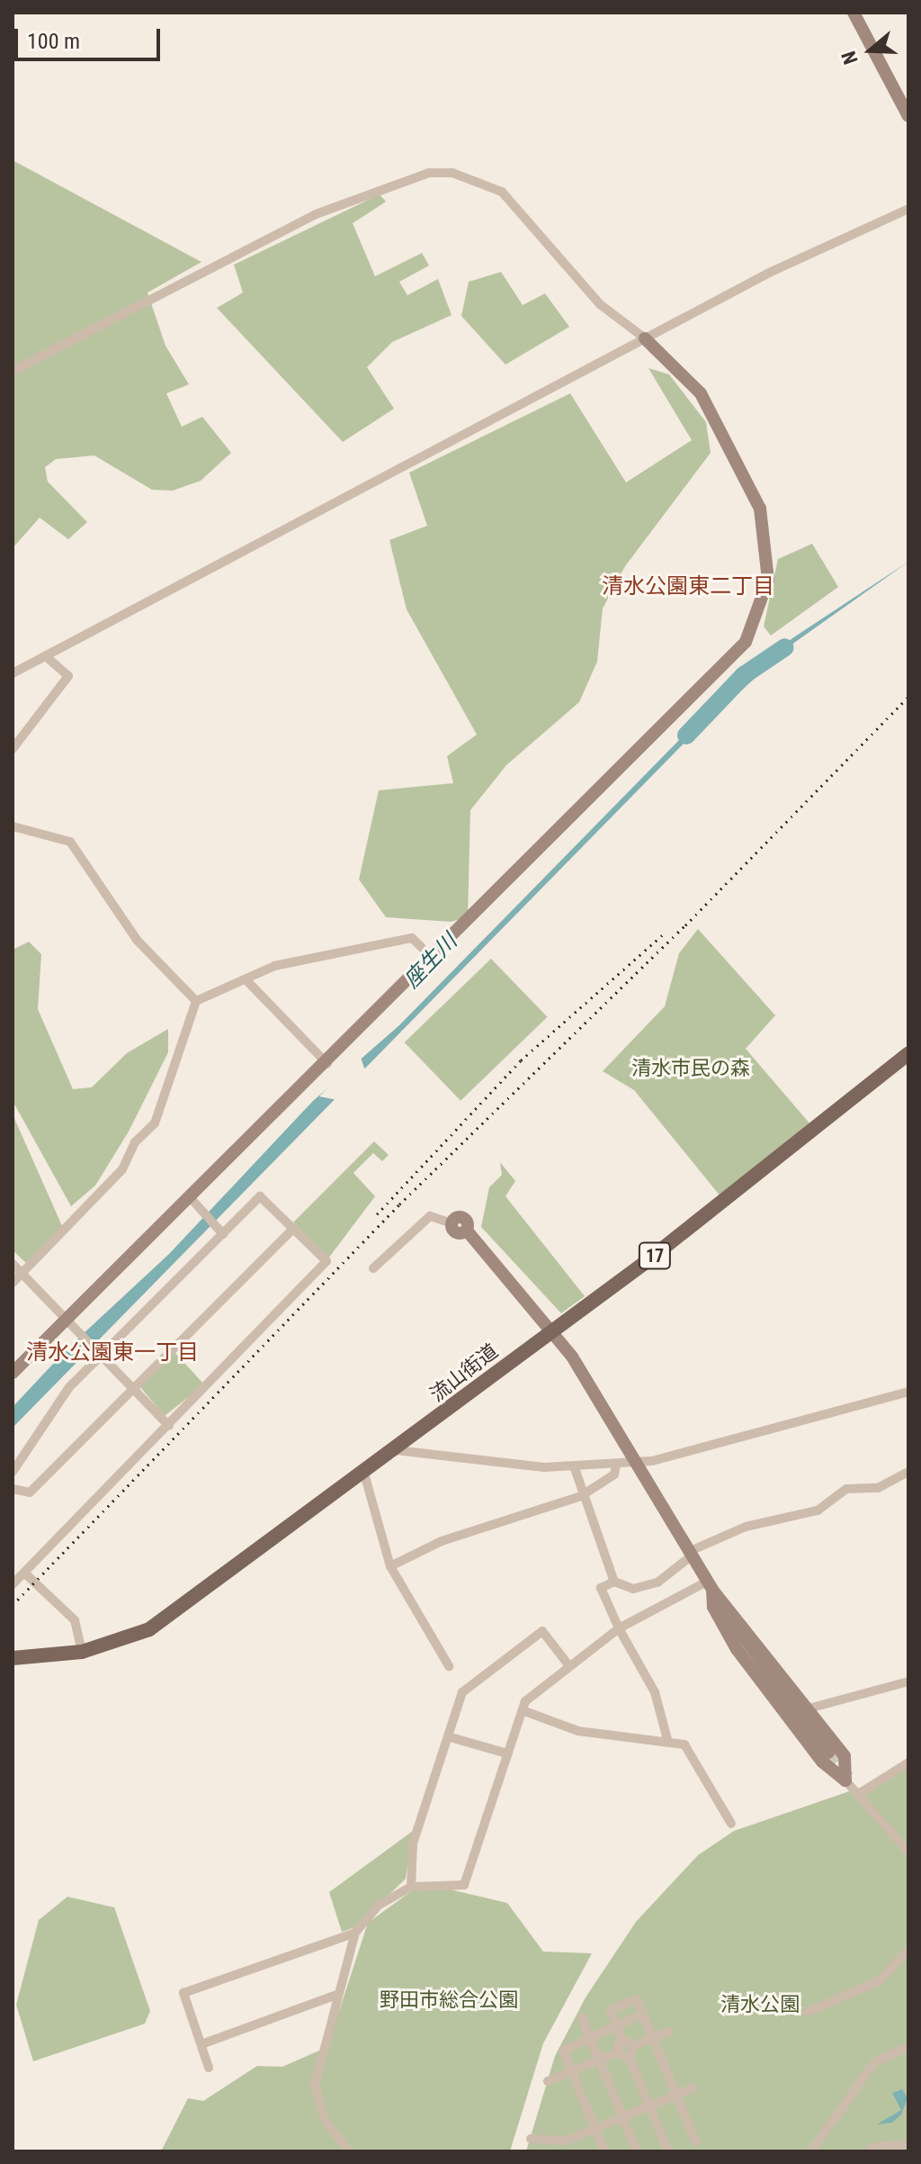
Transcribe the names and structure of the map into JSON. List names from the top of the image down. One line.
{"streets":{"main road":["17","流山街道"]},"districts":["清水公園東二丁目","清水公園東一丁目"],"water":["座生川"],"parks":["清水市民の森","野田市総合公園","清水公園"],"scale_bar":"100 m","north":"left"}
